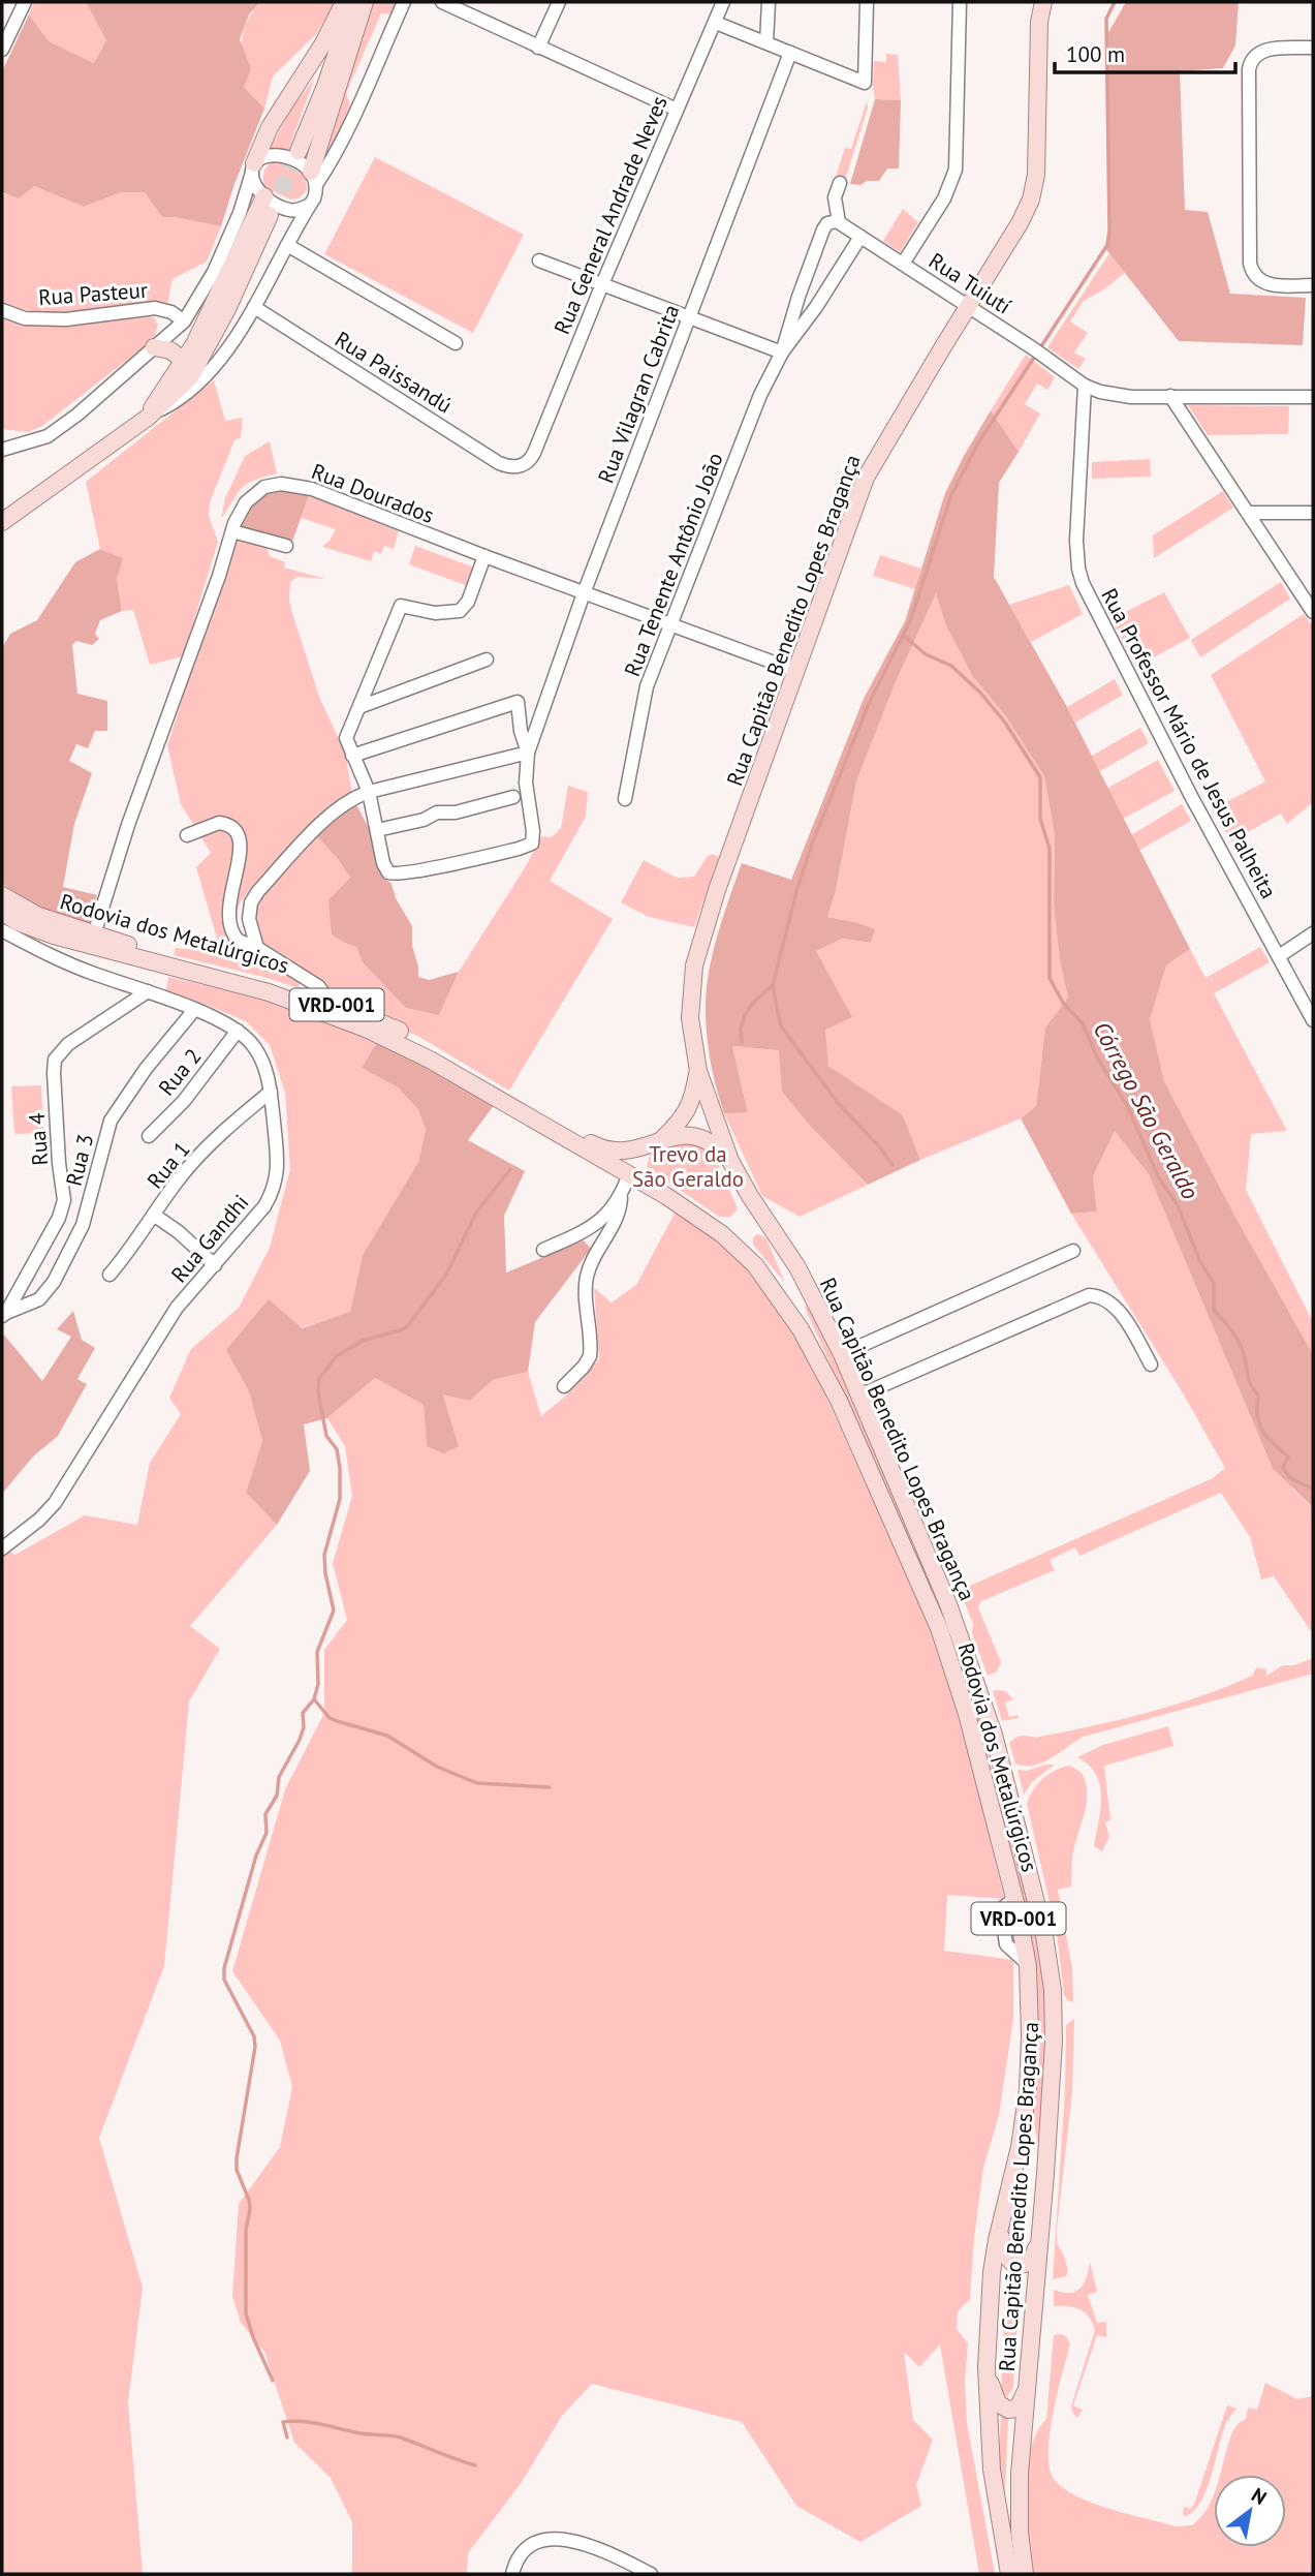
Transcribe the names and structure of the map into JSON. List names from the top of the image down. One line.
{"streets":{"main road":["Rua Capitão Benedito Lopes Bragança","Rodovia dos Metalúrgicos","VRD-001"],"street":["Rua General Andrade Neves","Rua Tuiutí","Rua Pasteur","Rua Paissandú","Rua Vilagran Cabrita","Rua Dourados","Rua Tenente Antônio João","Rua Professor Mário de Jesus Palheita","Rua 2","Rua 4","Rua 3","Rua 1","Rua Gandhi"]},"crossings":[["Rua General Andrade Neves","Rua Paissandú"],["Rua Tuiutí","Rua Tenente Antônio João"],["Rua Tuiutí","Rua Capitão Benedito Lopes Bragança"],["Rua Tuiutí","Rua Professor Mário de Jesus Palheita"],["Rua Vilagran Cabrita","Rua Dourados"],["Rua Dourados","Rua Tenente Antônio João"],["Rua Dourados","Rua Capitão Benedito Lopes Bragança"],["Rua Dourados","Rodovia dos Metalúrgicos"],["Rua Capitão Benedito Lopes Bragança","Rodovia dos Metalúrgicos"],["Rua Capitão Benedito Lopes Bragança","VRD-001"],["Rua 2","Rua Gandhi"],["Rua 4","Rua 3"],["Rua 4","Rua Gandhi"],["Rua 3","Rua Gandhi"],["Rua 1","Rua Gandhi"]],"water":["Córrego São Geraldo"],"parks":["Trevo da São Geraldo"],"scale_bar":"100 m","north":"top right"}
